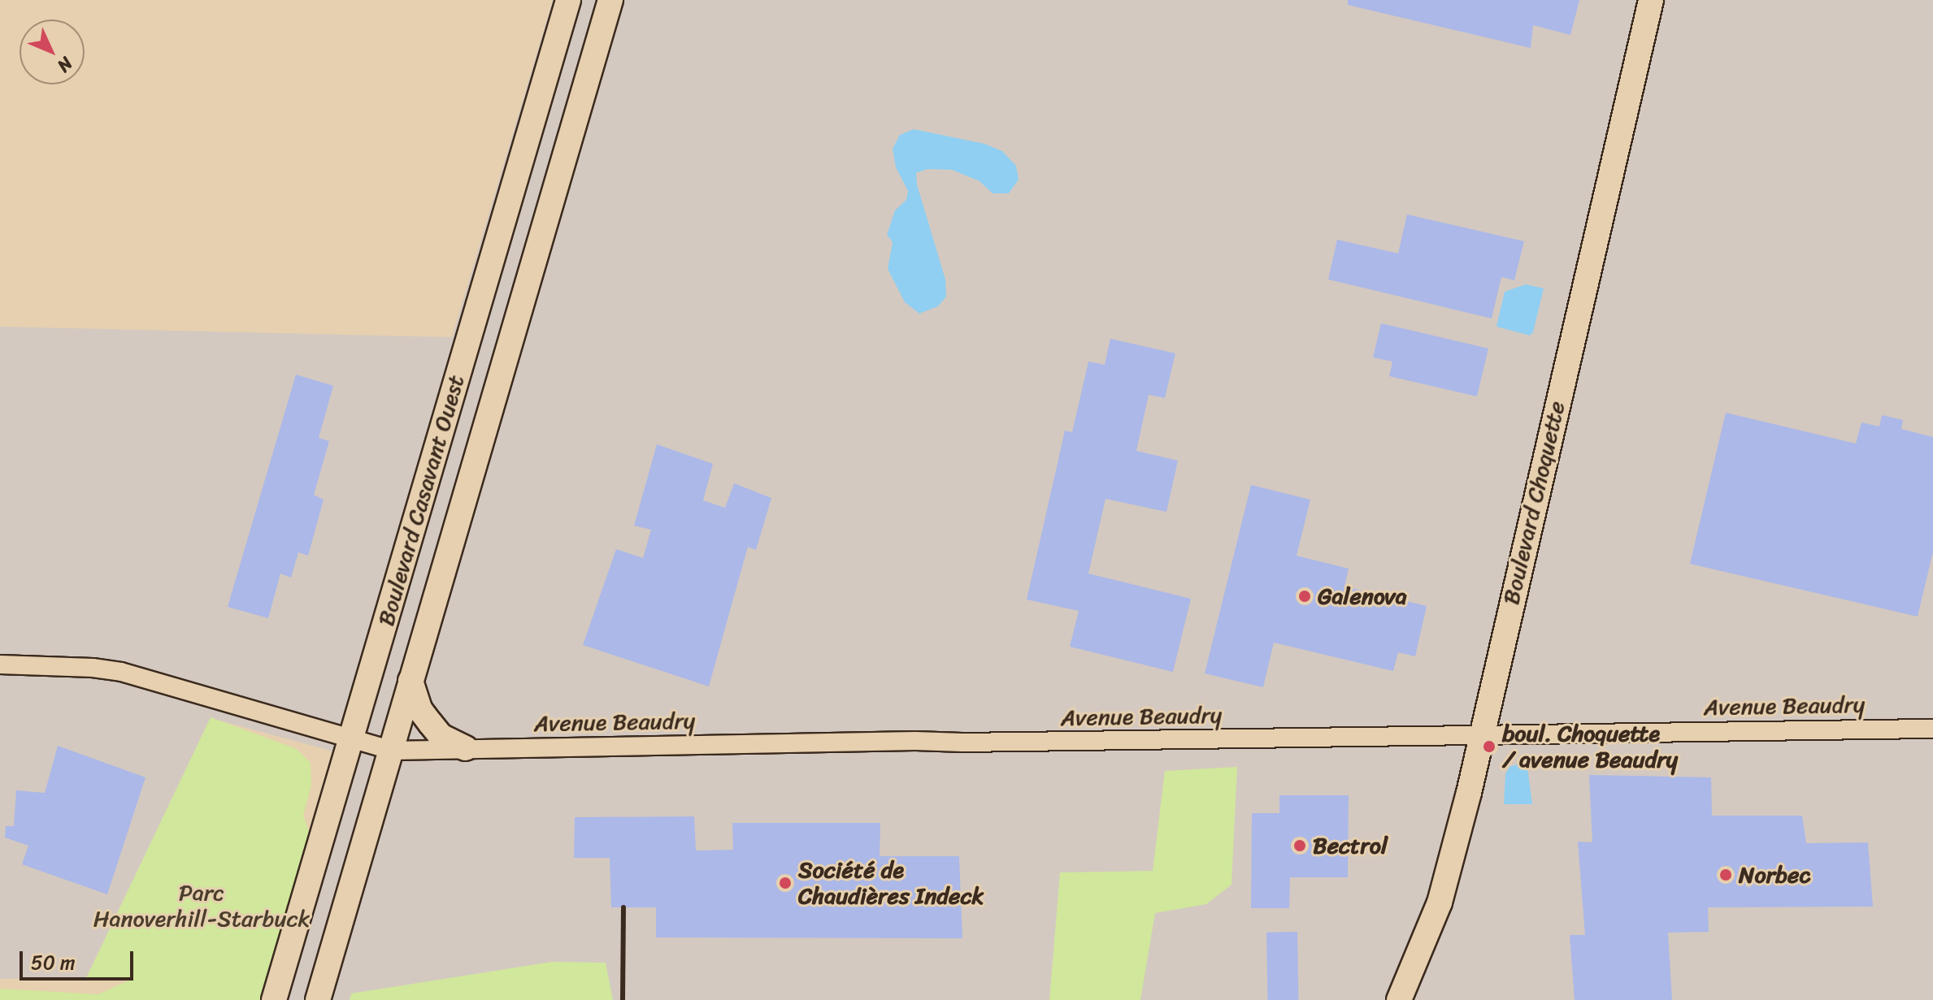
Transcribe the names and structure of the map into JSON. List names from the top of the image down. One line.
{"streets":{"main road":["Boulevard Casavant Ouest","Boulevard Choquette"],"street":["Avenue Beaudry"]},"crossings":[["Boulevard Casavant Ouest","Avenue Beaudry"],["Boulevard Choquette","Avenue Beaudry"]],"parks":["Parc Hanoverhill-Starbuck"],"places":["Galenova","boul. Choquette / avenue Beaudry","Bectrol","Norbec","Société de Chaudières Indeck"],"scale_bar":"50 m","north":"bottom right"}
